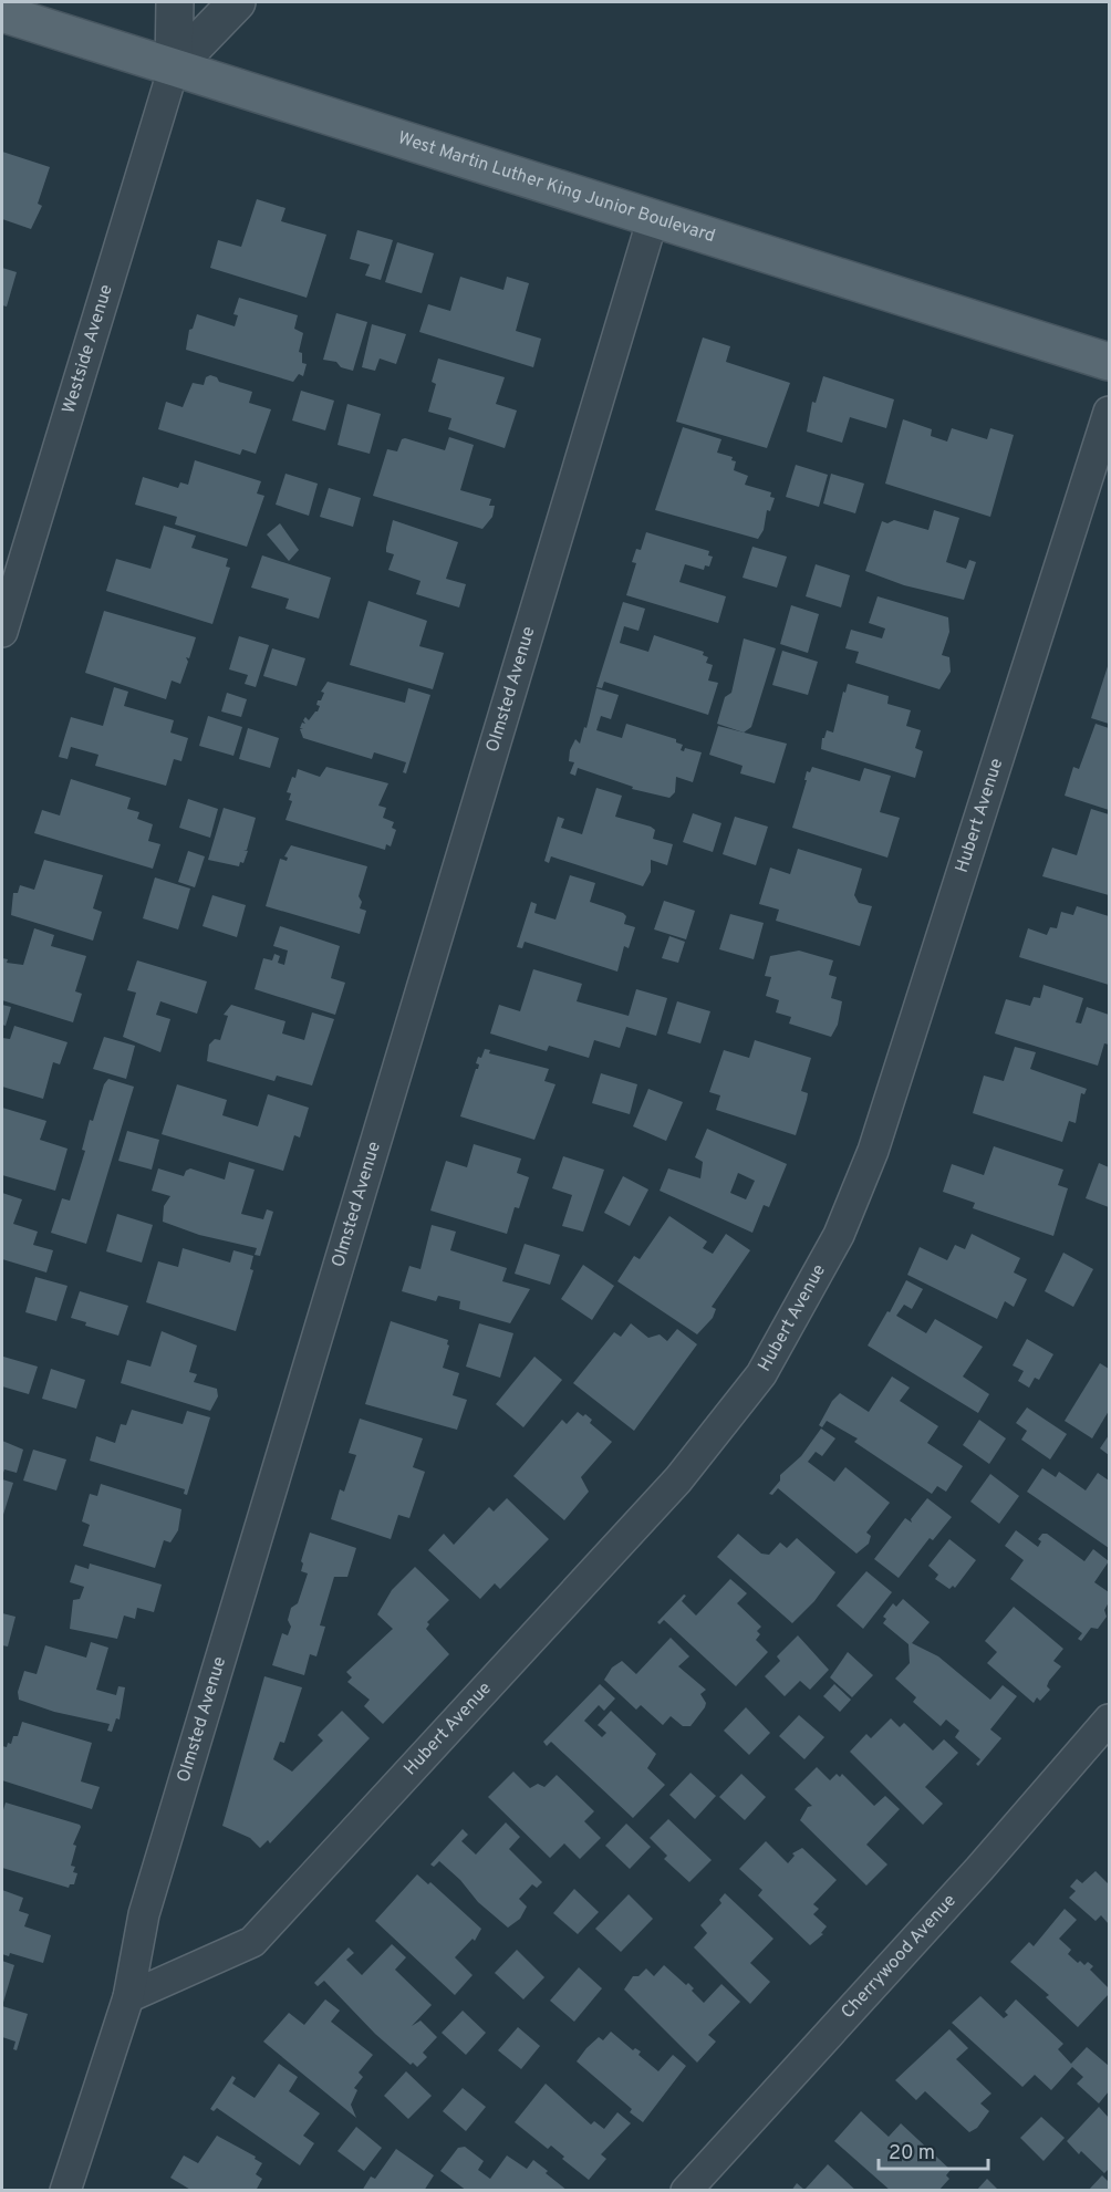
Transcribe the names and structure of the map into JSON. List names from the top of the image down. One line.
{"streets":{"main road":["West Martin Luther King Junior Boulevard"],"street":["Westside Avenue","Olmsted Avenue","Hubert Avenue","Cherrywood Avenue"]},"crossings":[["West Martin Luther King Junior Boulevard","Westside Avenue"],["West Martin Luther King Junior Boulevard","Olmsted Avenue"],["Olmsted Avenue","Hubert Avenue"]],"scale_bar":"20 m"}
